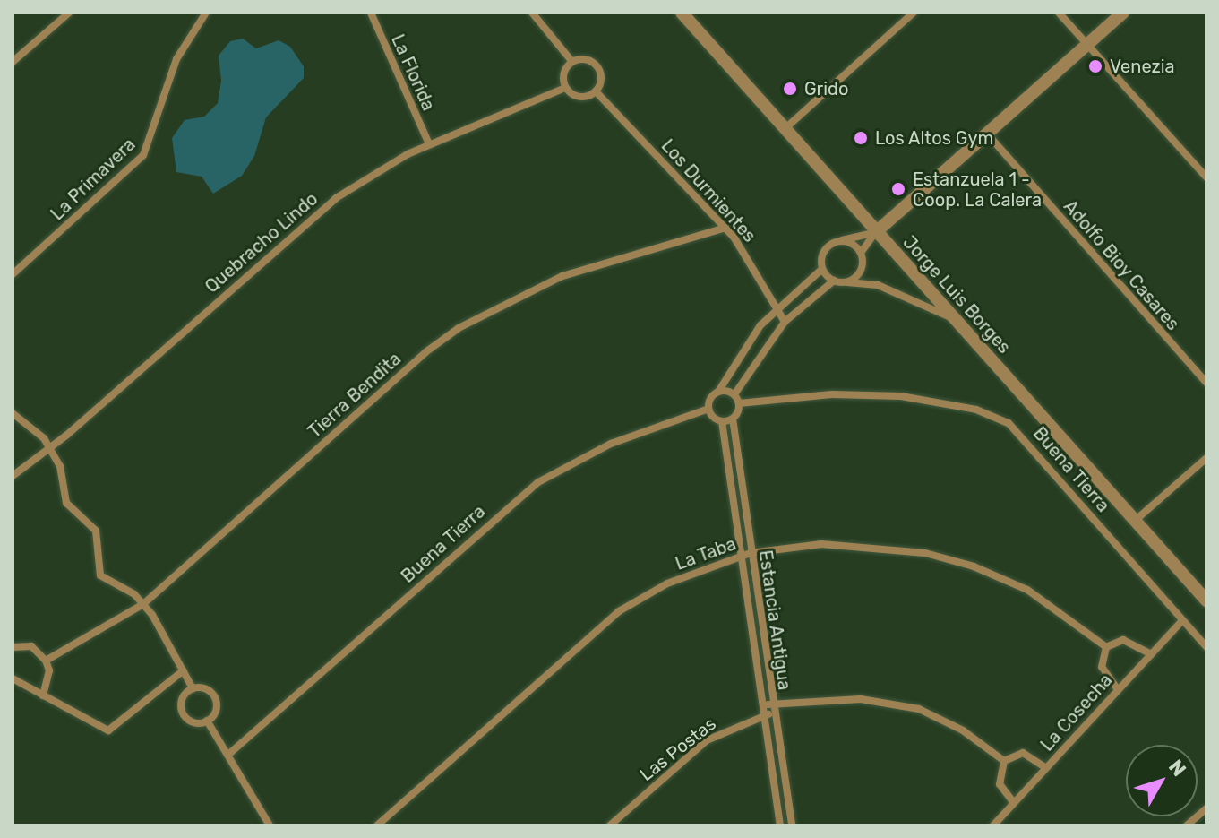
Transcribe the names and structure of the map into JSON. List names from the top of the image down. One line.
{"streets":{"street":["La Florida","La Primavera","Los Durmientes","Quebracho Lindo","Adolfo Bioy Casares","Jorge Luis Borges","Tierra Bendita","Buena Tierra","La Taba","Estancia Antigua","La Cosecha","Las Postas"]},"crossings":[["La Florida","Quebracho Lindo"],["Los Durmientes","Quebracho Lindo"],["Los Durmientes","Tierra Bendita"],["Buena Tierra","Estancia Antigua"],["Buena Tierra","La Cosecha"],["La Taba","Estancia Antigua"],["Estancia Antigua","Las Postas"]],"places":["Venezia","Grido","Los Altos Gym","Estanzuela 1 - Coop. La Calera"],"north":"top right"}
